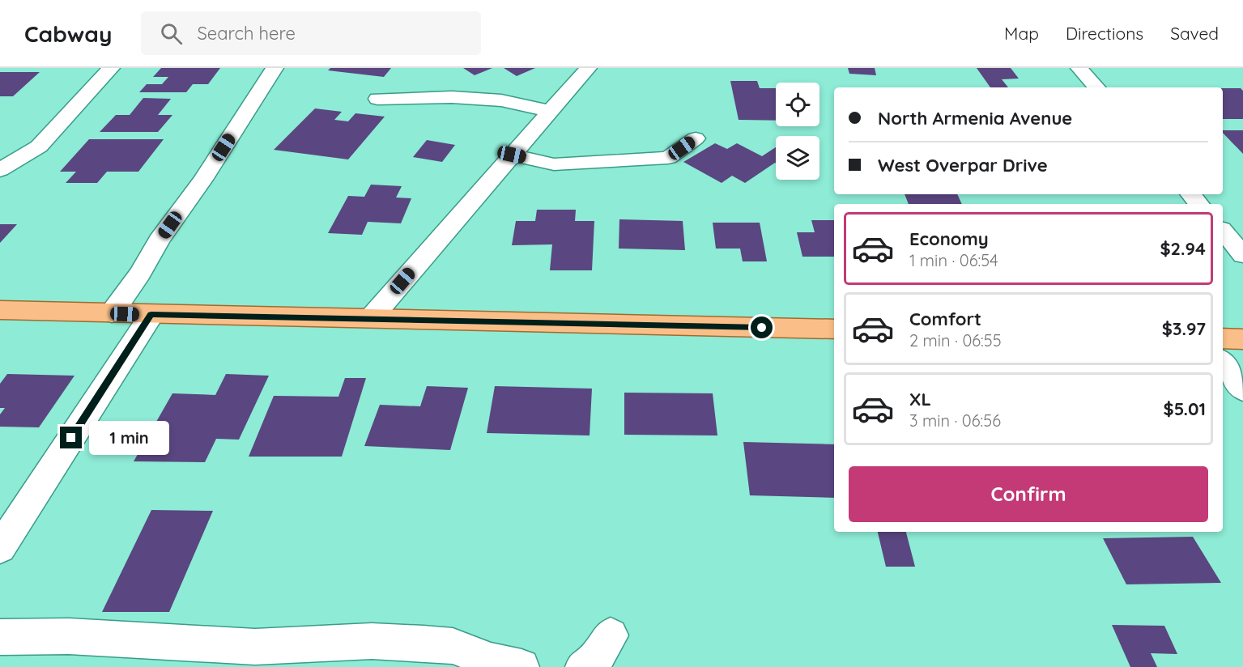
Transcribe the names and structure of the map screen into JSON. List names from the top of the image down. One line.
{"page":{"header":"Cabway","search":"Search here","nav":["Map","Directions","Saved"],"banner":["North Armenia Avenue","West Overpar Drive"],"list":[{"name":"Economy","note":"1 min · 06:54","value":"$2.94"},{"name":"Comfort","note":"2 min · 06:55","value":"$3.97"},{"name":"XL","note":"3 min · 06:56","value":"$5.01"}],"bubble":"1 min","buttons":"Confirm"}}
